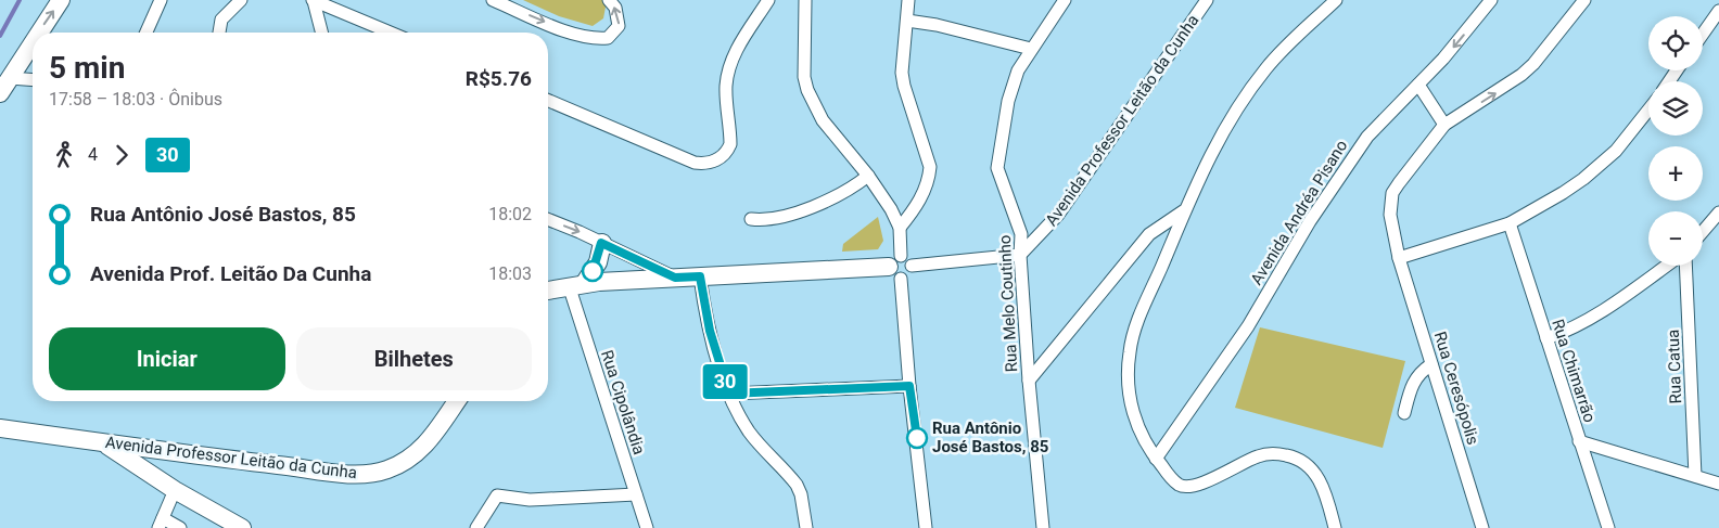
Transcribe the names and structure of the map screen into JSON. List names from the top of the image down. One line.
{"streets":{"street":["Avenida Professor Leitão da Cunha","Avenida Andréa Pisano","Rua Melo Coutinho","Rua Catua","Rua Chimarrão","Rua Ceresópolis","Rua Cipolândia"]},"crossings":[["Avenida Professor Leitão da Cunha","Rua Melo Coutinho"]],"places":["Rua Antônio José Bastos, 85"],"lines":["bus line 30"],"page":{"on_map":"30","map_buttons":["+","−"],"heading":["5 min","17:58 – 18:03 · Ônibus","R$5.76"],"legs":["4","30"],"list":[{"name":"Rua Antônio José Bastos, 85","value":"18:02"},{"name":"Avenida Prof. Leitão Da Cunha","value":"18:03"}],"buttons":["Iniciar","Bilhetes"]}}
